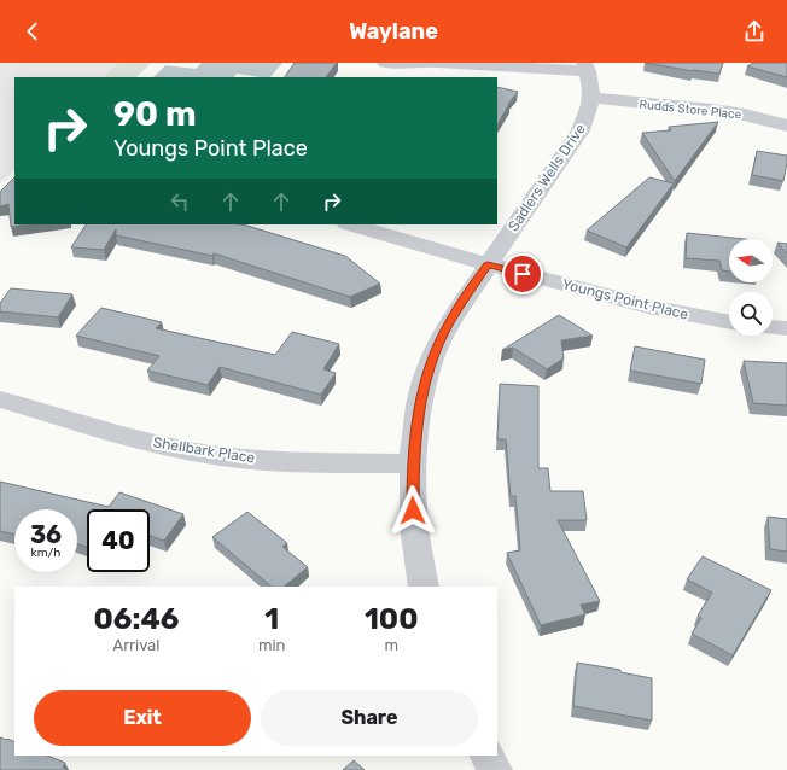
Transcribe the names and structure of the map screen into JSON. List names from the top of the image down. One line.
{"streets":{"street":["Rudds Store Place","Sadlers Wells Drive","Youngs Point Place","Shellbark Place"]},"crossings":[["Rudds Store Place","Sadlers Wells Drive"],["Sadlers Wells Drive","Youngs Point Place"],["Sadlers Wells Drive","Shellbark Place"]],"north":"left","page":{"header":"Waylane","turn":["90 m","Youngs Point Place"],"speed":"36 km/h","limit":"40","eta":["06:46","Arrival","1","min","100","m"],"buttons":["Exit","Share"]}}
